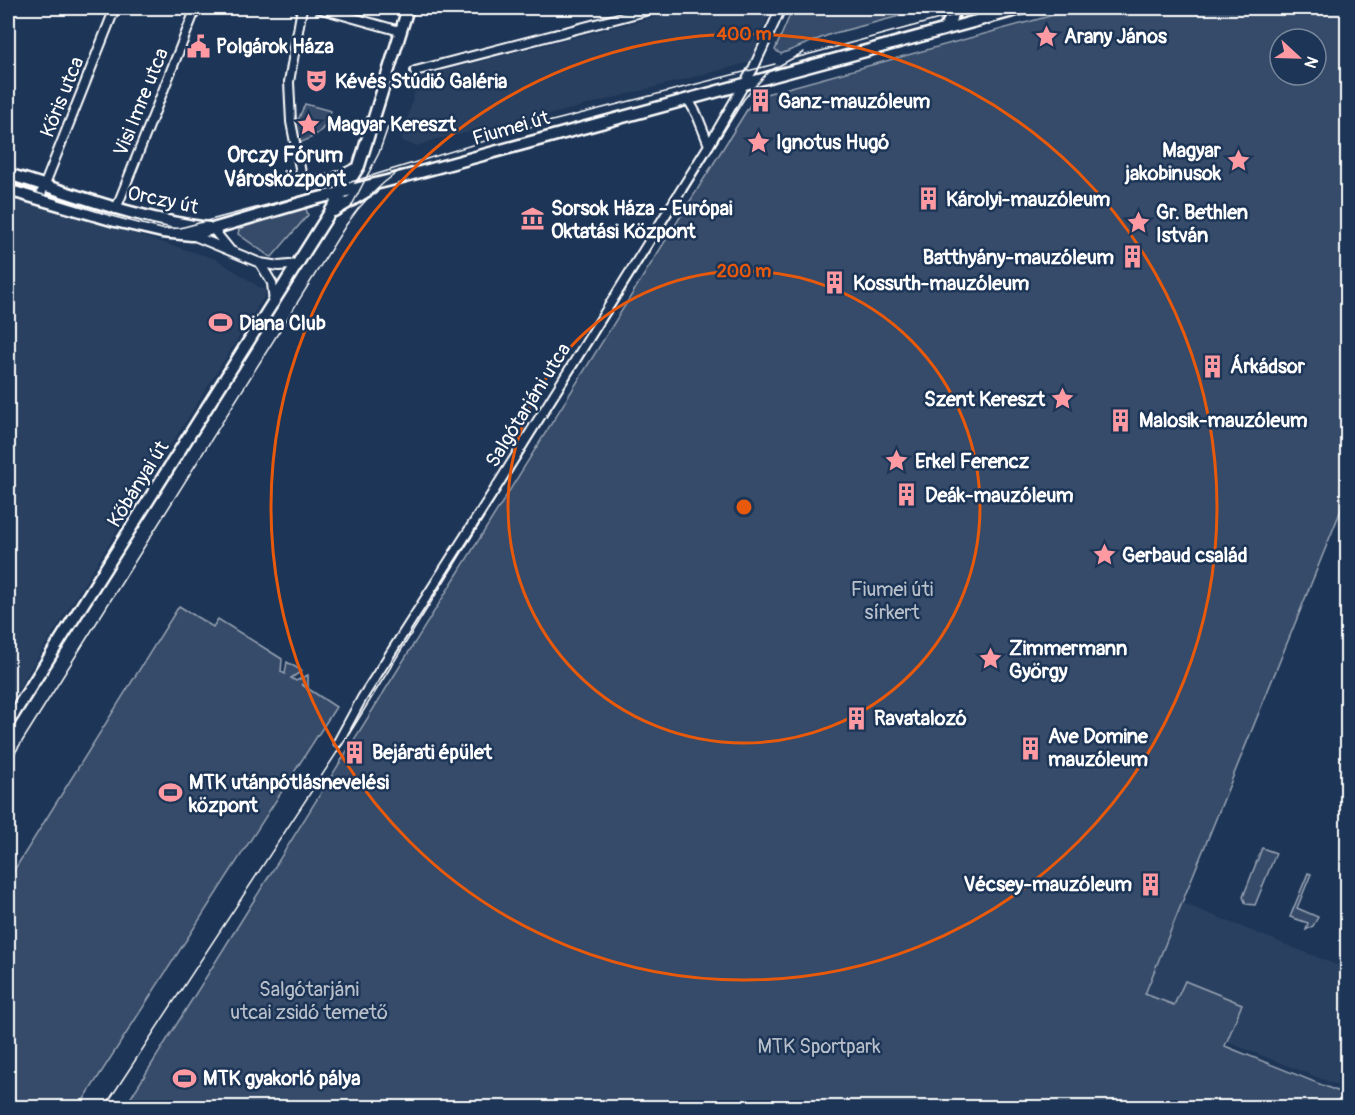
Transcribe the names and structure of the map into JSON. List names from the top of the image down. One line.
{"streets":{"main road":["Fiumei út","Orczy út","Kőbányai út"],"street":["Kőris utca","Visi Imre utca","Salgótarjáni utca"]},"crossings":[["Kőris utca","Orczy út"],["Visi Imre utca","Orczy út"],["Fiumei út","Orczy út"],["Fiumei út","Salgótarjáni utca"],["Fiumei út","Kőbányai út"]],"districts":["Orczy Fórum Városközpont"],"parks":["Fiumei úti sírkert","Salgótarjáni utcai zsidó temető","MTK Sportpark"],"places":{"place":["Arany János","Magyar Kereszt","Ignotus Hugó","Magyar jakobinusok","Gr. Bethlen István","Szent Kereszt","Erkel Ferencz","Gerbaud család","Zimmermann György"],"public building":["Polgárok Háza"],"theatre":["Kévés Stúdió Galéria"],"building":["Ganz-mauzóleum","Károlyi-mauzóleum","Batthyány-mauzóleum","Kossuth-mauzóleum","Árkádsor","Malosik-mauzóleum","Deák-mauzóleum","Ravatalozó","Ave Domine mauzóleum","Bejárati épület","Vécsey-mauzóleum"],"museum":["Sorsok Háza - Európai Oktatási Központ"],"sports":["Diana Club","MTK utánpótlásnevelési központ","MTK gyakorló pálya"]},"north":"right","rings":["400 m","200 m"]}
